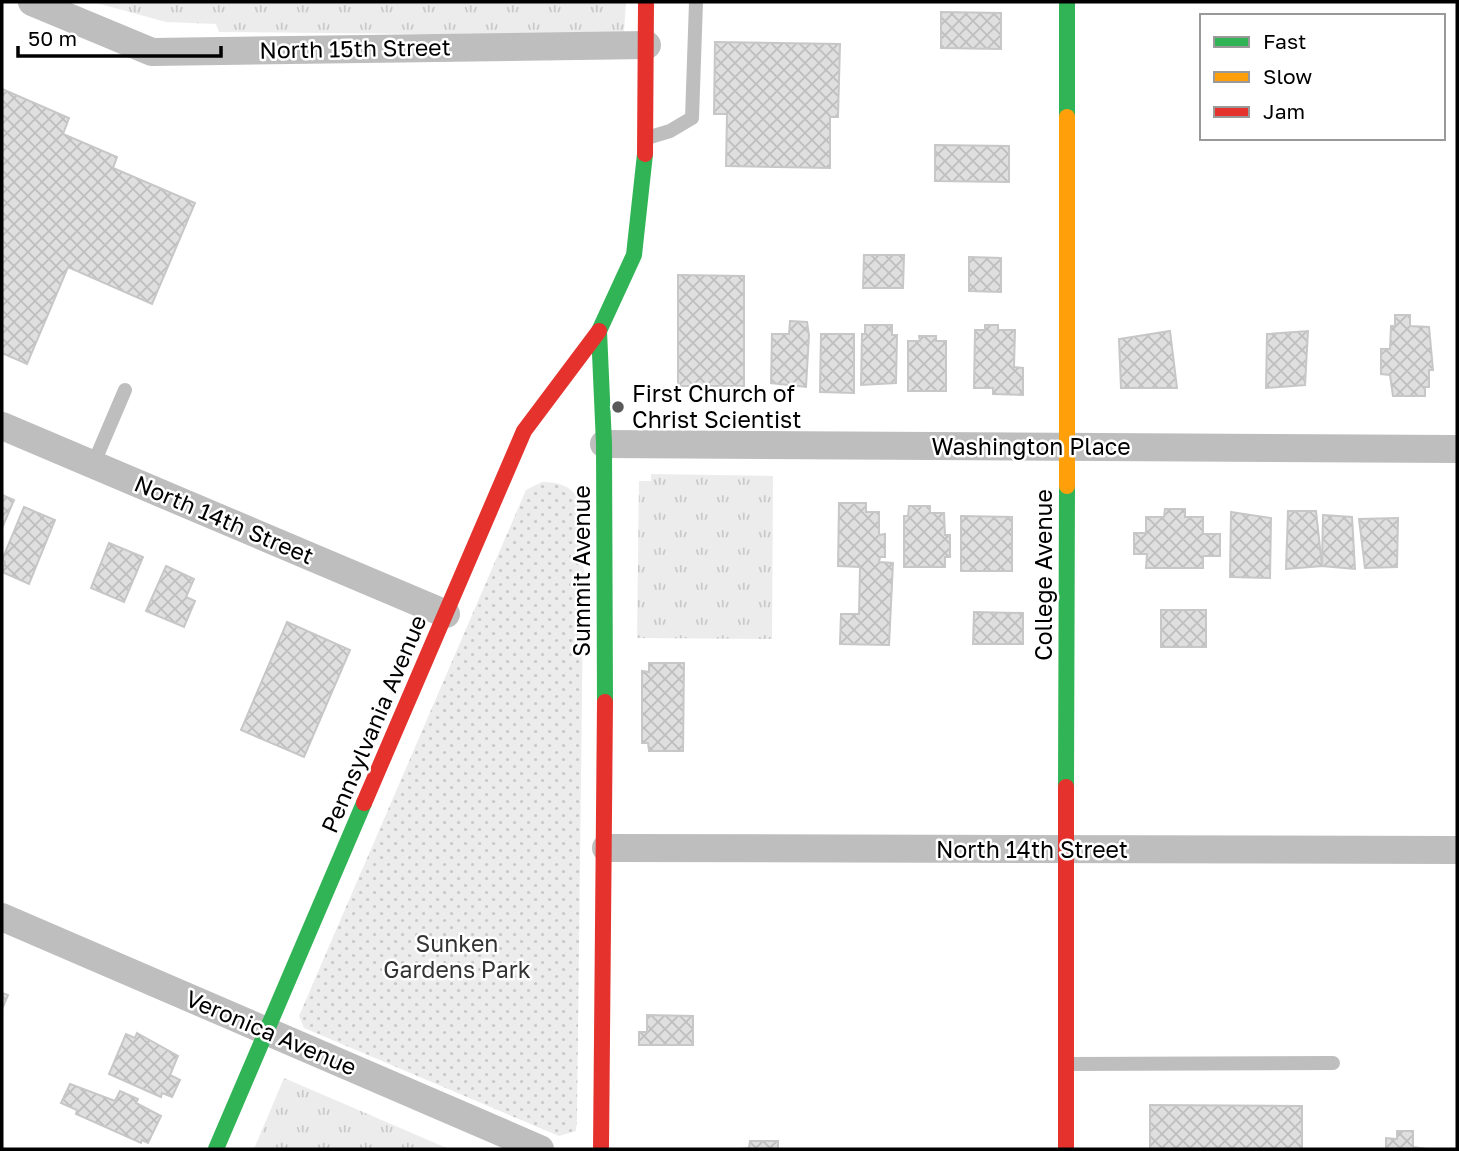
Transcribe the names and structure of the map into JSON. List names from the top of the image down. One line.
{"streets":{"street":["North 15th Street","Washington Place","North 14th Street","Summit Avenue","College Avenue","Pennsylvania Avenue","Veronica Avenue"]},"crossings":[["North 15th Street","Summit Avenue"],["Washington Place","Summit Avenue"],["Washington Place","College Avenue"],["North 14th Street","Summit Avenue"],["North 14th Street","College Avenue"],["North 14th Street","Pennsylvania Avenue"],["Summit Avenue","Pennsylvania Avenue"],["Pennsylvania Avenue","Veronica Avenue"]],"parks":["Sunken Gardens Park"],"places":["First Church of Christ Scientist"],"legend":["Fast","Slow","Jam"],"scale_bar":"50 m"}
